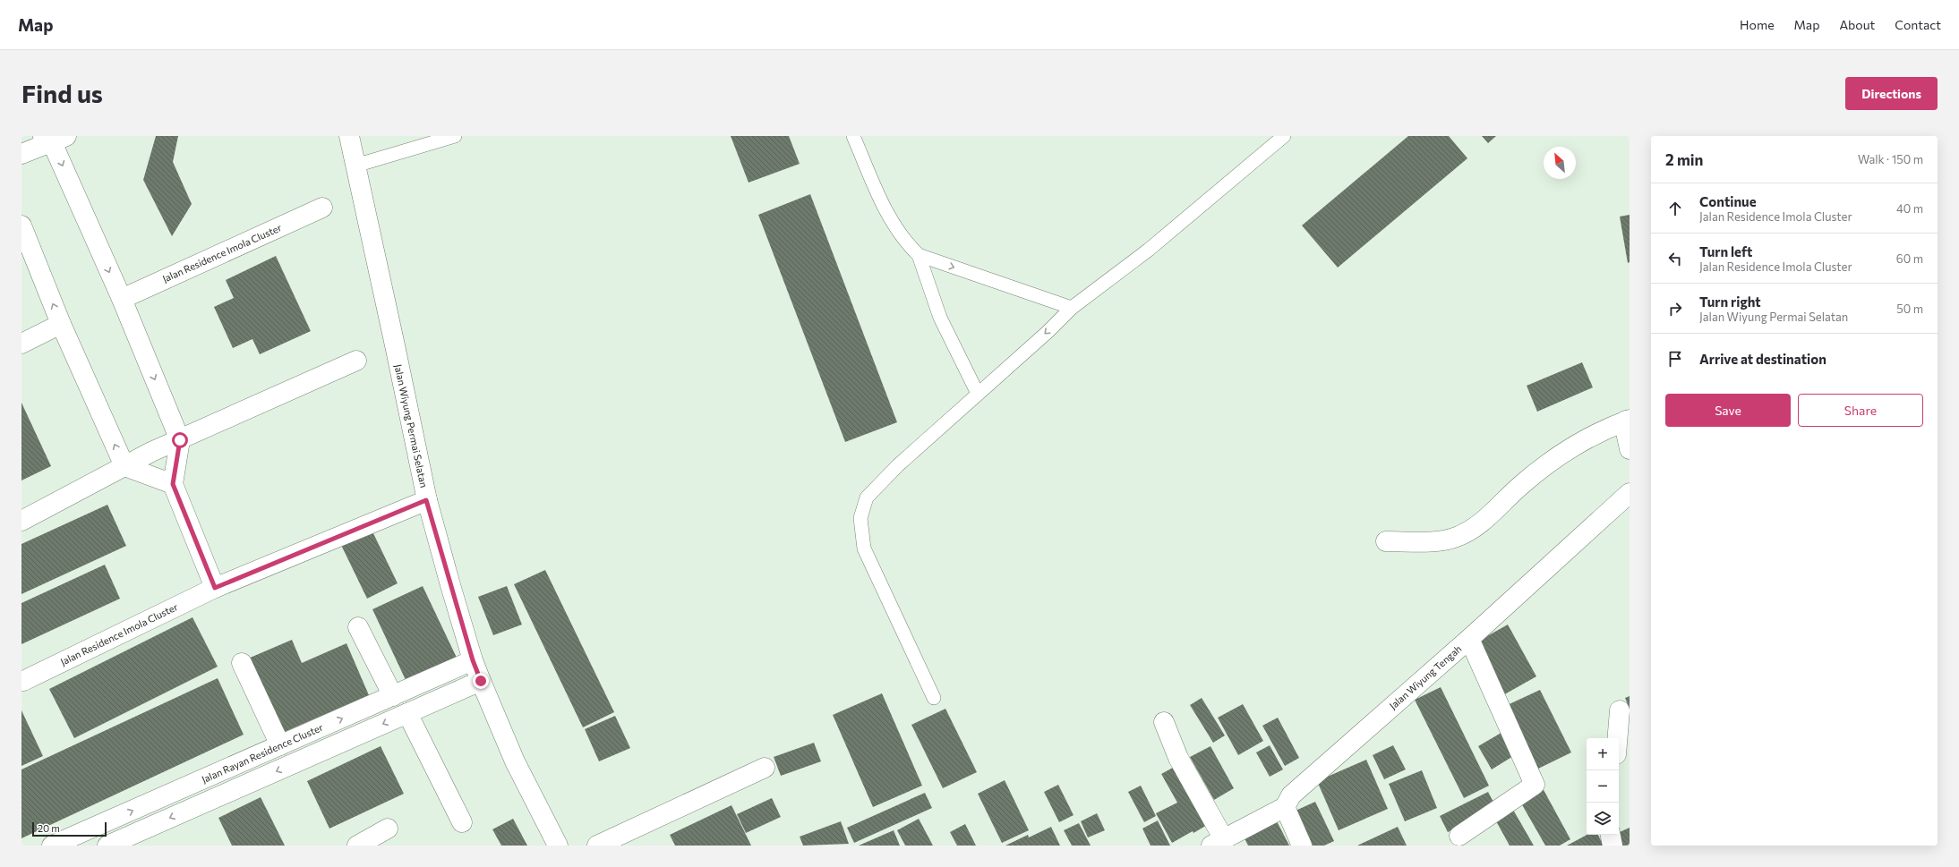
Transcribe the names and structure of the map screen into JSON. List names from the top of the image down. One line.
{"streets":{"street":["Jalan Residence Imola Cluster","Jalan Wiyung Permai Selatan","Jalan Wiyung Tengah","Jalan Rayan Residence Cluster"]},"crossings":[["Jalan Residence Imola Cluster","Jalan Wiyung Permai Selatan"],["Jalan Wiyung Permai Selatan","Jalan Rayan Residence Cluster"]],"scale_bar":"20 m","north":"top left","page":{"header":"Map","nav":["Home","Map","About","Contact"],"buttons":["Directions",["Save","Share"]],"title":"Find us","heading":["2 min","Walk · 150 m"],"list":[["Continue","Jalan Residence Imola Cluster","40 m"],["Turn left","Jalan Residence Imola Cluster","60 m"],["Turn right","Jalan Wiyung Permai Selatan","50 m"],"Arrive at destination"],"map_buttons":["+","−"],"scale":"20 m"}}
